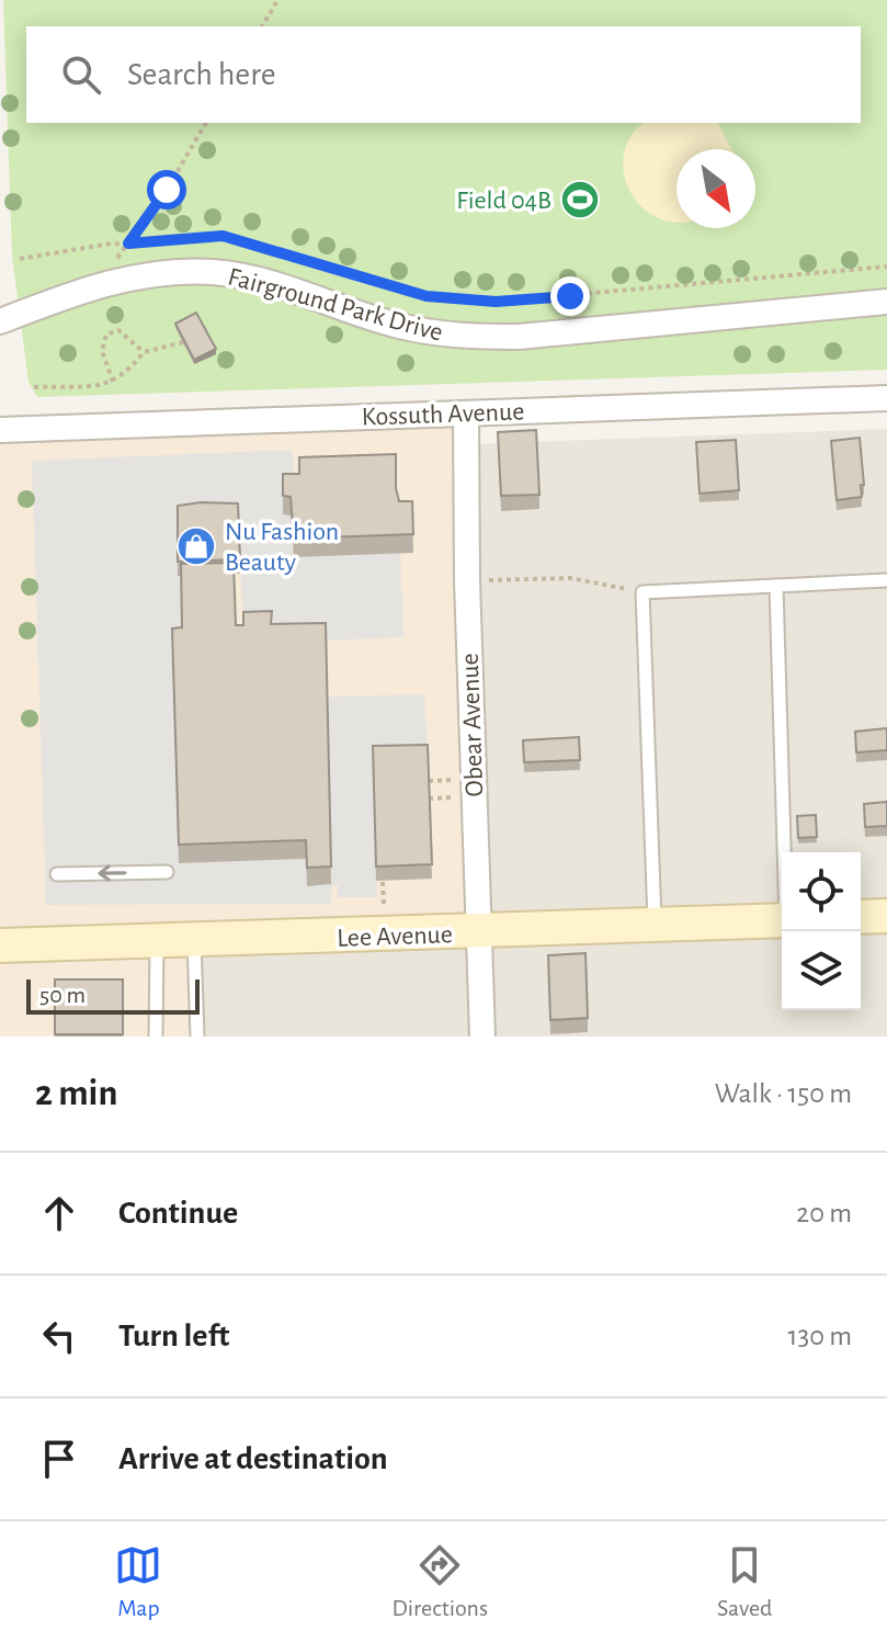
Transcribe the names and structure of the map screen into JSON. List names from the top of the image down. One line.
{"streets":{"street":["Fairground Park Drive","Kossuth Avenue","Obear Avenue","Lee Avenue"]},"crossings":[["Kossuth Avenue","Obear Avenue"],["Obear Avenue","Lee Avenue"]],"places":{"sports":["Field 04B"],"shop":["Nu Fashion Beauty"]},"scale_bar":"50 m","north":"bottom right","page":{"search":"Search here","scale":"50 m","heading":["2 min","Walk · 150 m"],"list":[["Continue","20 m"],["Turn left","130 m"],"Arrive at destination"],"nav":["Map","Directions","Saved"]}}
